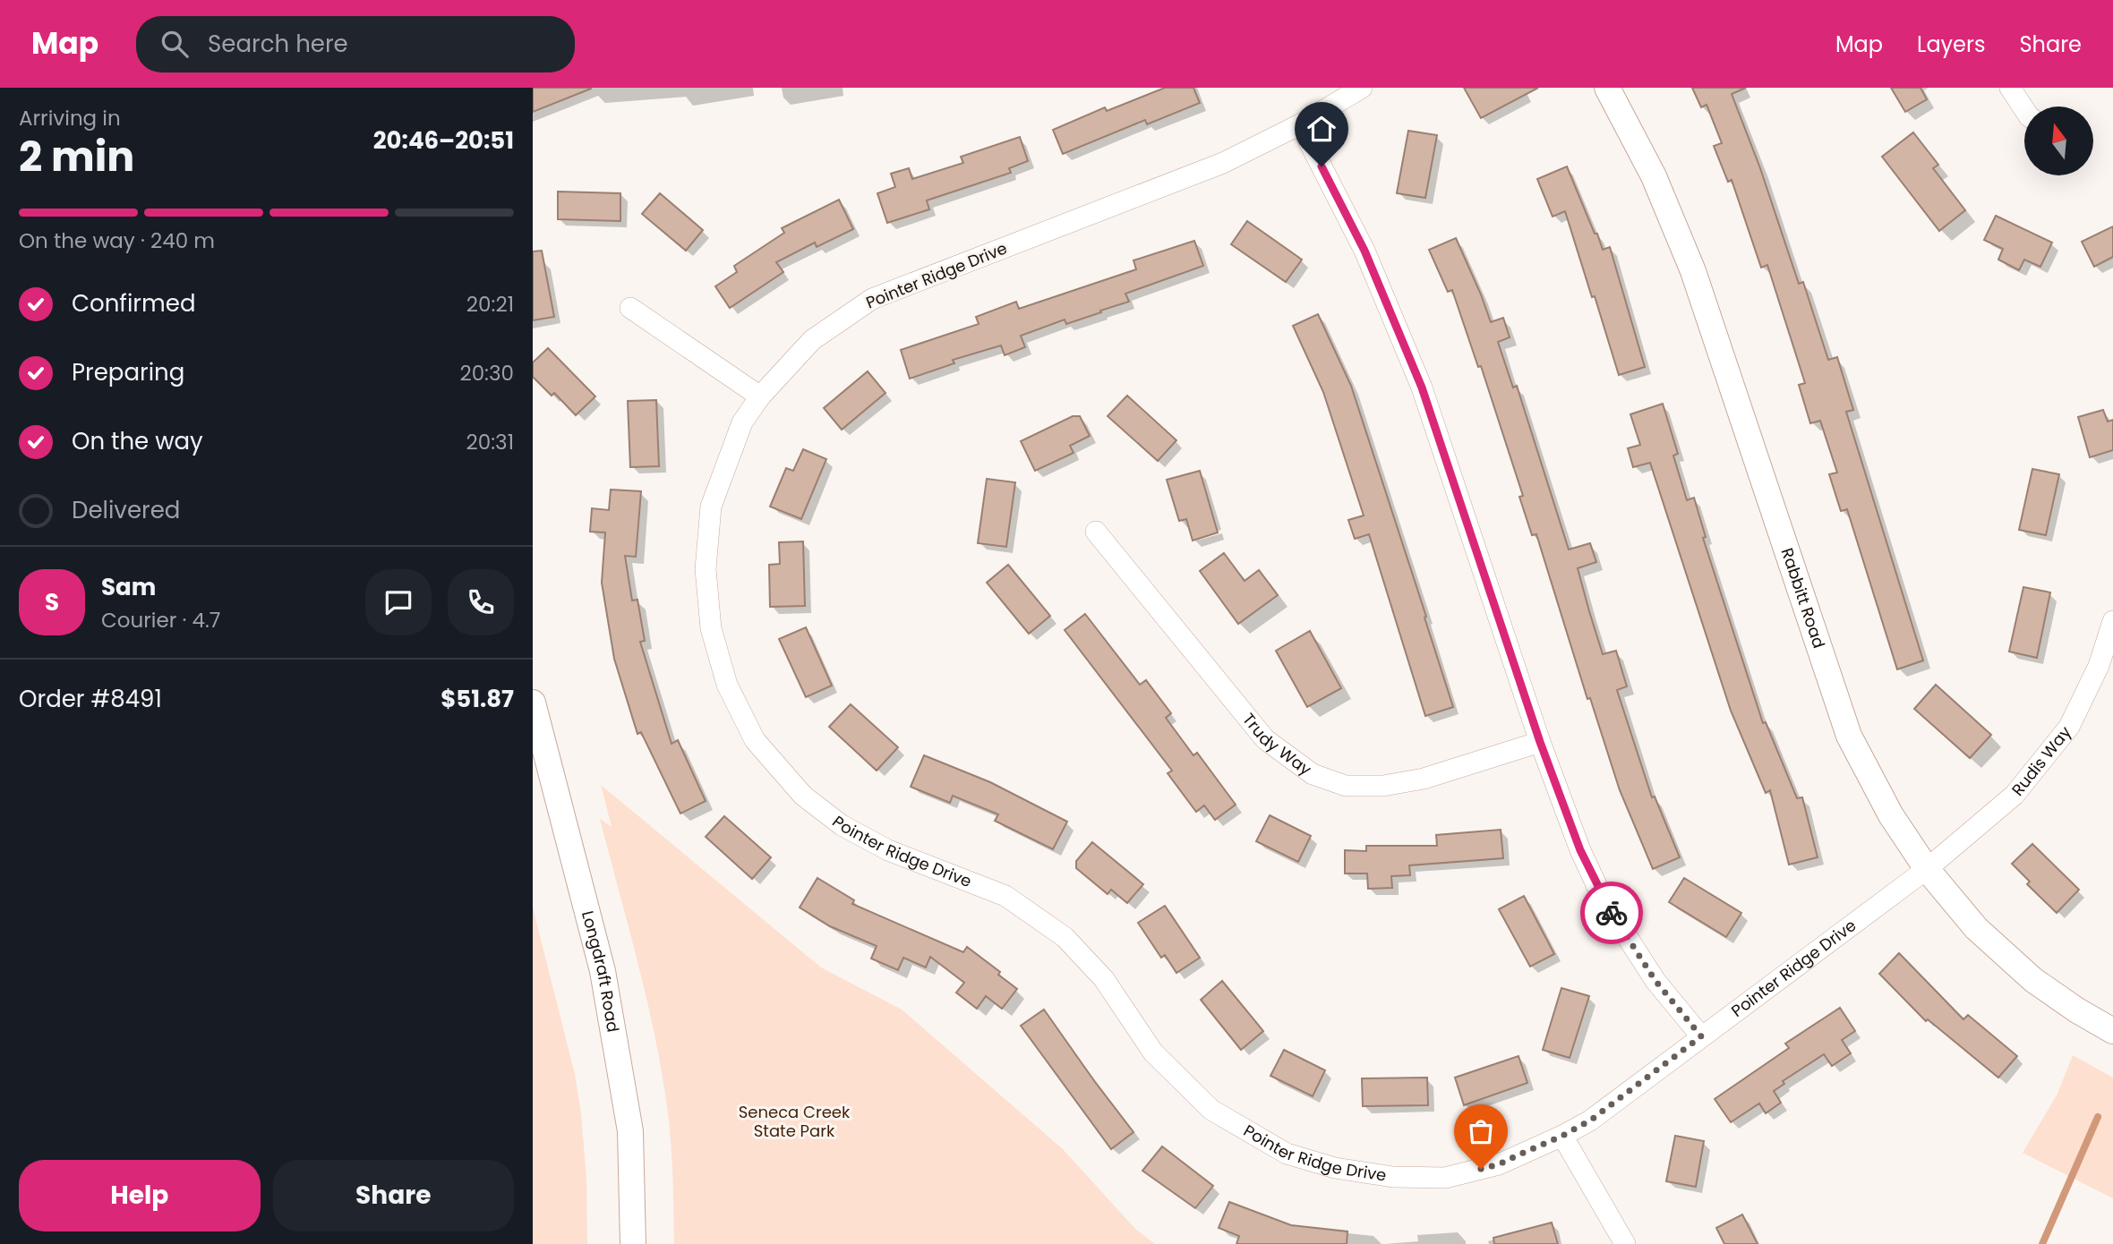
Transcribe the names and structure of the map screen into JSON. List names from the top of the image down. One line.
{"streets":{"street":["Pointer Ridge Drive","Rabbitt Road","Trudy Way","Rudis Way","Longdraft Road"]},"crossings":[["Pointer Ridge Drive","Rabbitt Road"],["Pointer Ridge Drive","Rudis Way"],["Rabbitt Road","Rudis Way"]],"parks":["Seneca Creek State Park"],"north":"top","page":{"header":"Map","search":"Search here","nav":["Map","Layers","Share"],"heading":["2 min","Arriving in","20:46–20:51"],"panel":["Sam","Courier · 4.7","Order #8491","$51.87"],"bar":"On the way · 240 m","list":[["Confirmed","20:21"],["Preparing","20:30"],["On the way","20:31"],"Delivered"],"round":"S","buttons":["Help","Share"]}}
